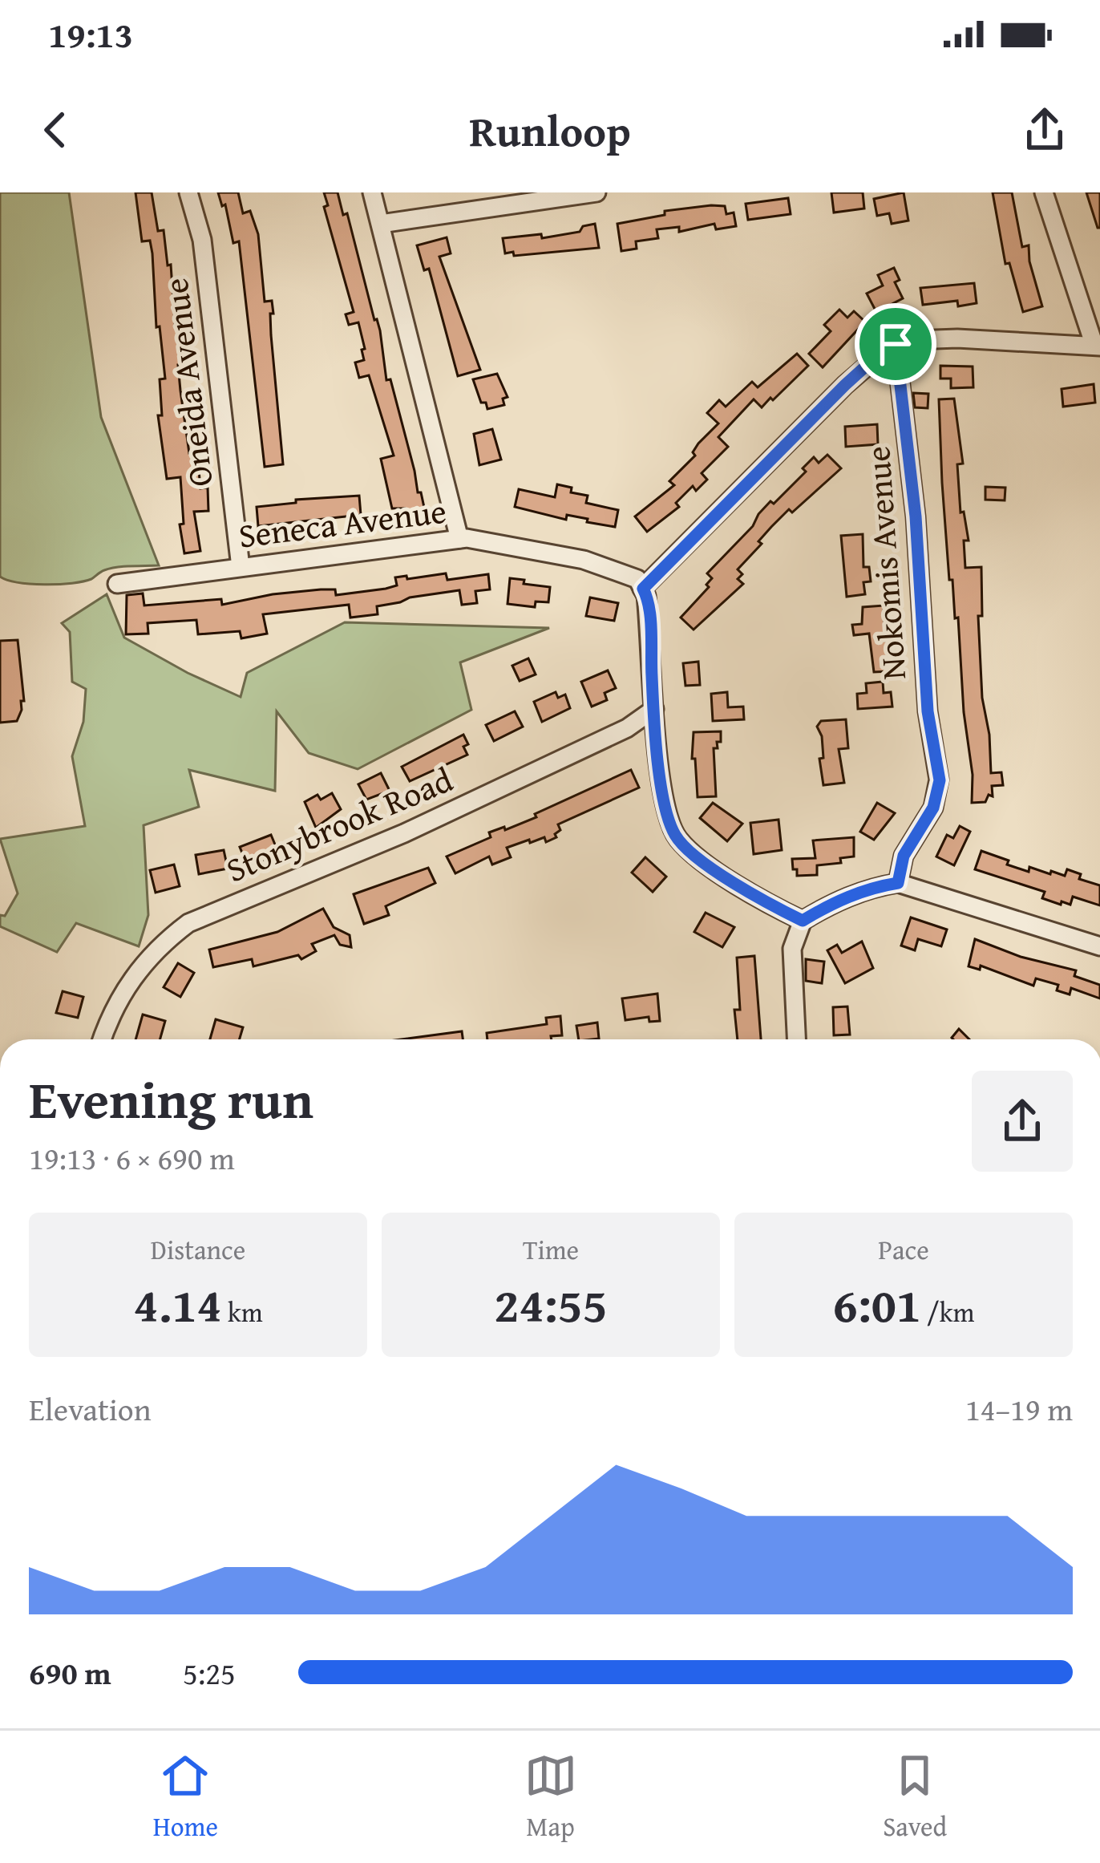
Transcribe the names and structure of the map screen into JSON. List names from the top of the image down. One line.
{"streets":{"street":["Oneida Avenue","Seneca Avenue","Nokomis Avenue","Stonybrook Road"]},"crossings":[["Oneida Avenue","Seneca Avenue"]],"page":{"status":"19:13","header":"Runloop","heading":["Evening run","19:13 · 6 × 690 m"],"stats":[["Distance","4.14 km"],["Time","24:55"],["Pace","6:01 /km"]],"chart":["Elevation","14–19 m"],"list":[{"name":"690 m","note":"5:25"}],"tabs":["Home","Map","Saved"]}}
